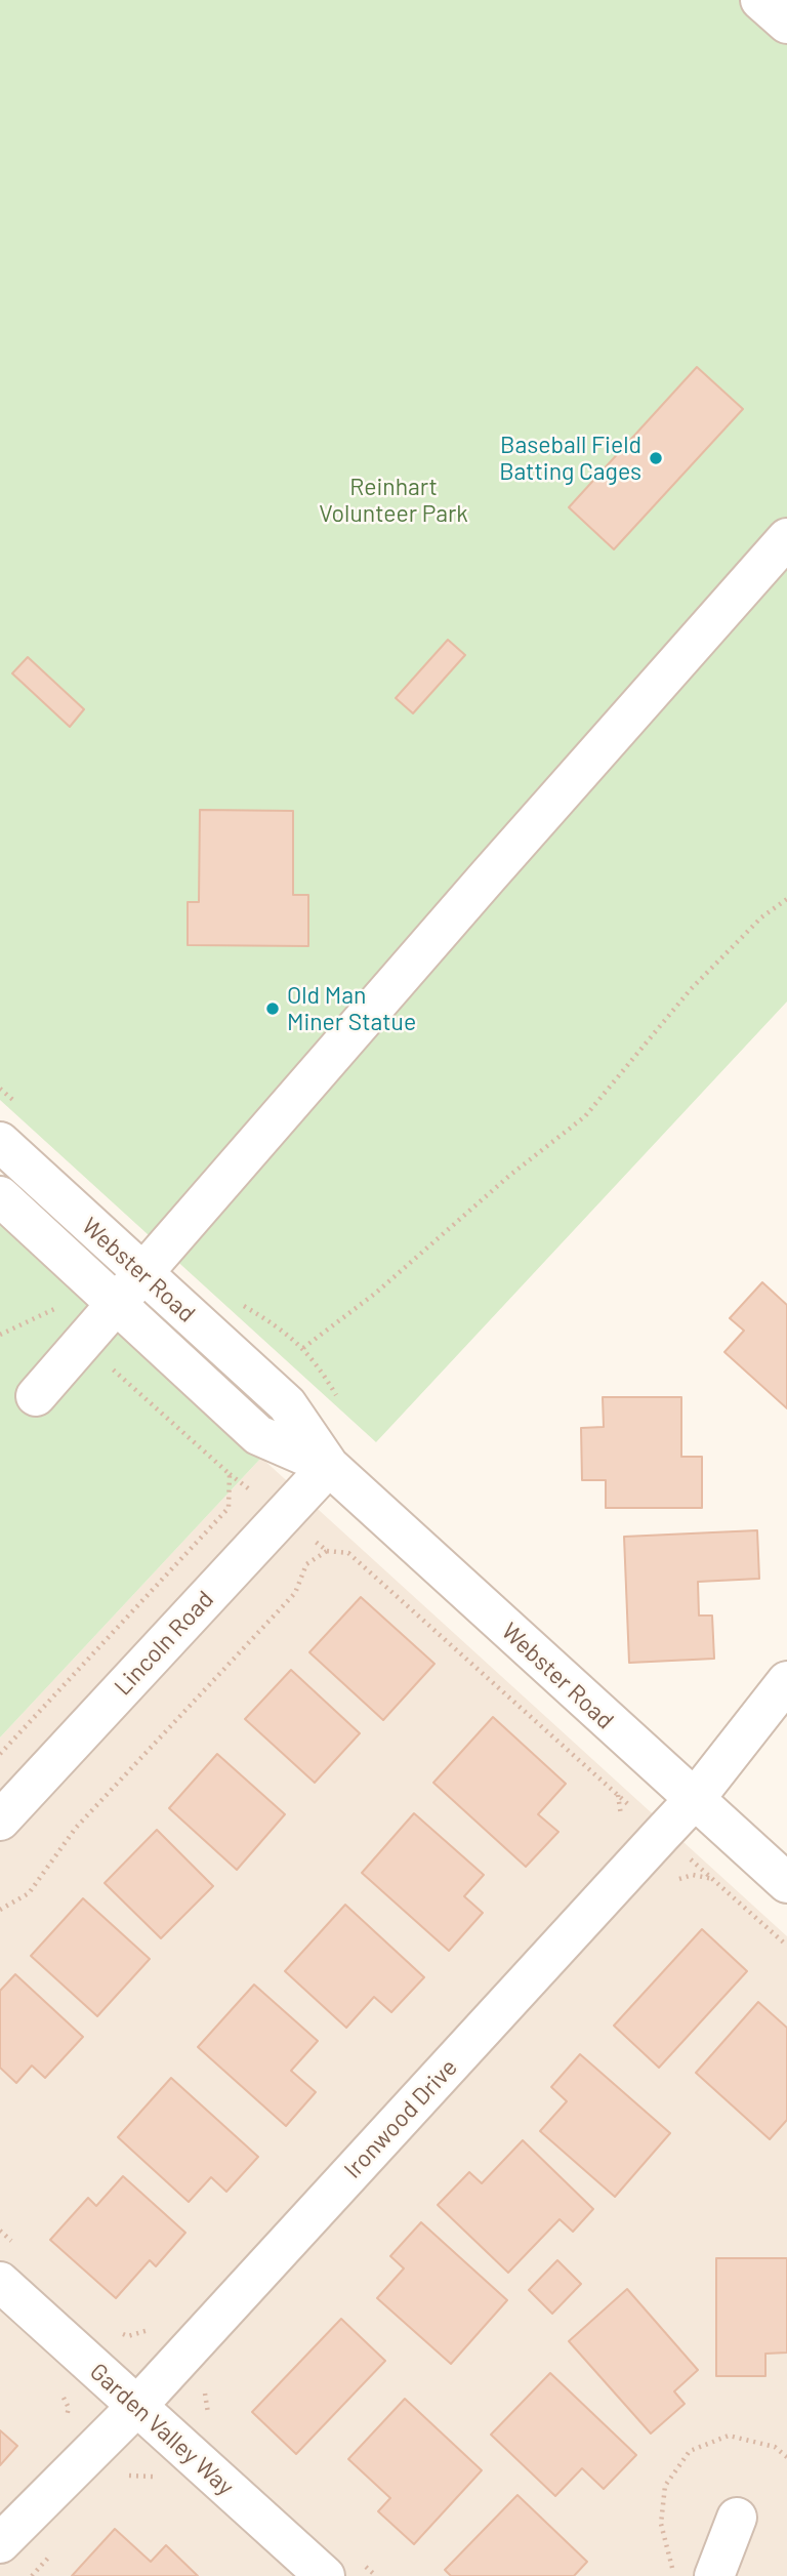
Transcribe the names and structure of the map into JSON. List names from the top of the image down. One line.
{"streets":{"street":["Webster Road","Lincoln Road","Ironwood Drive","Garden Valley Way"]},"crossings":[["Webster Road","Lincoln Road"],["Webster Road","Ironwood Drive"],["Ironwood Drive","Garden Valley Way"]],"parks":["Reinhart Volunteer Park"],"places":["Baseball Field Batting Cages","Old Man Miner Statue"]}
